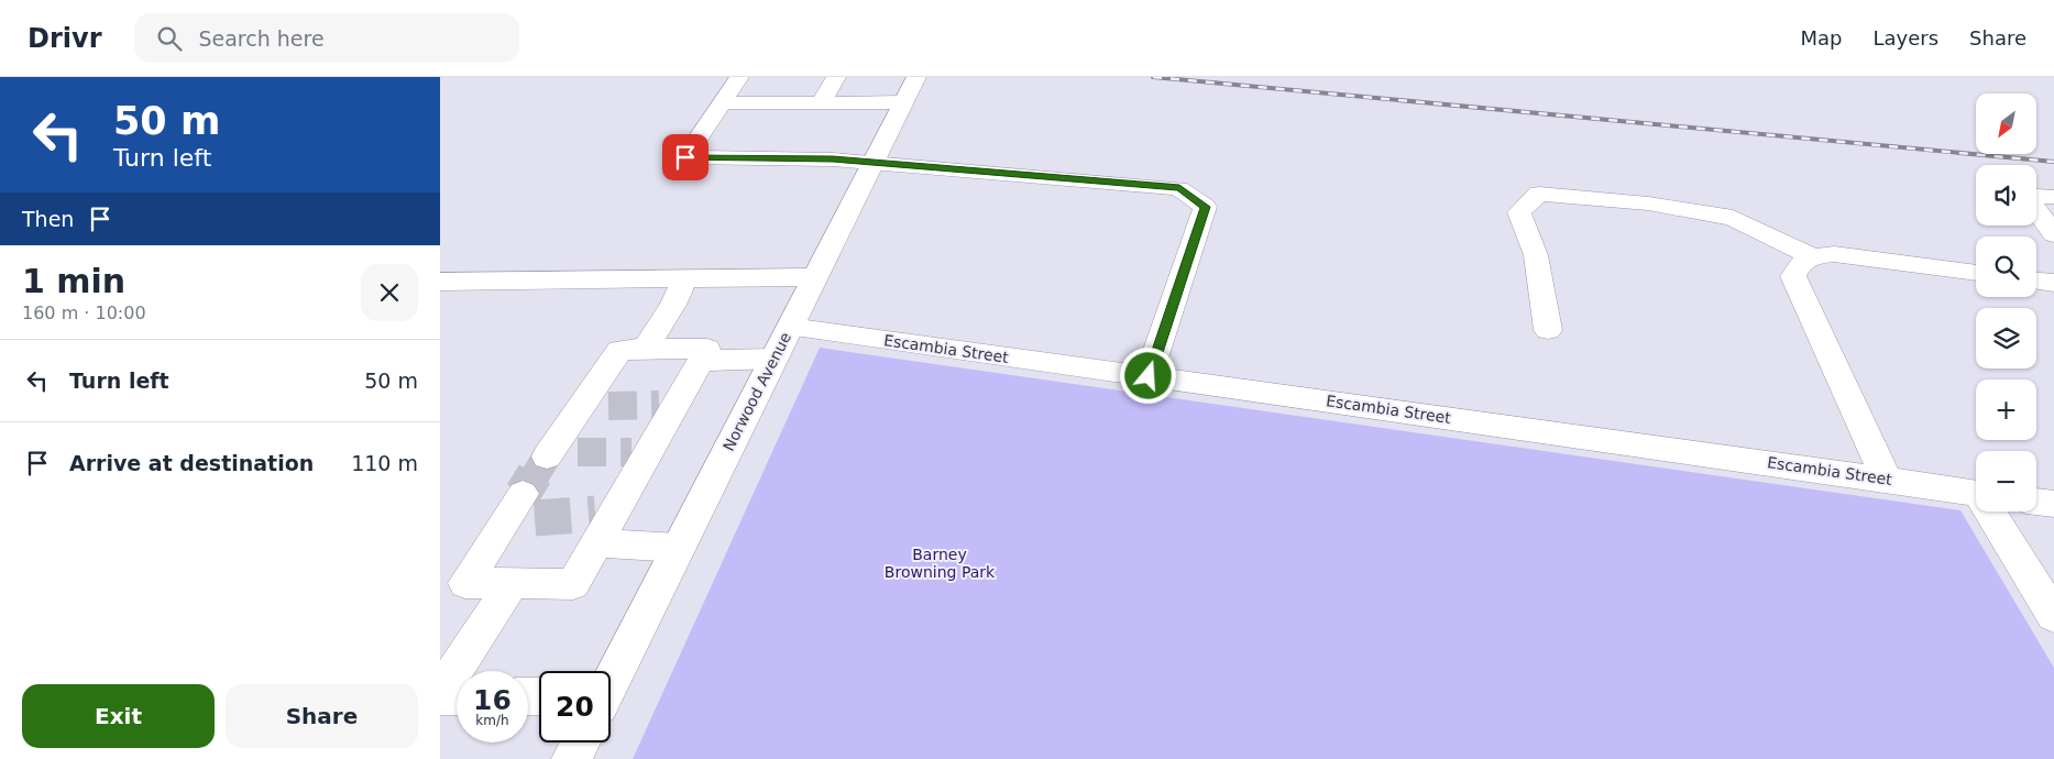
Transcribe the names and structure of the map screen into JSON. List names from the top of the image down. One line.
{"streets":{"street":["Escambia Street","Norwood Avenue"]},"crossings":[["Escambia Street","Norwood Avenue"]],"parks":["Barney Browning Park"],"north":"bottom left","page":{"header":"Drivr","search":"Search here","nav":["Map","Layers","Share"],"turn":["50 m","Turn left"],"map_buttons":["+","−"],"then":"Then","heading":["1 min","160 m · 10:00"],"list":[{"name":"Turn left","value":"50 m"},{"name":"Arrive at destination","value":"110 m"}],"speed":"16 km/h","limit":"20","buttons":["Exit","Share"]}}
